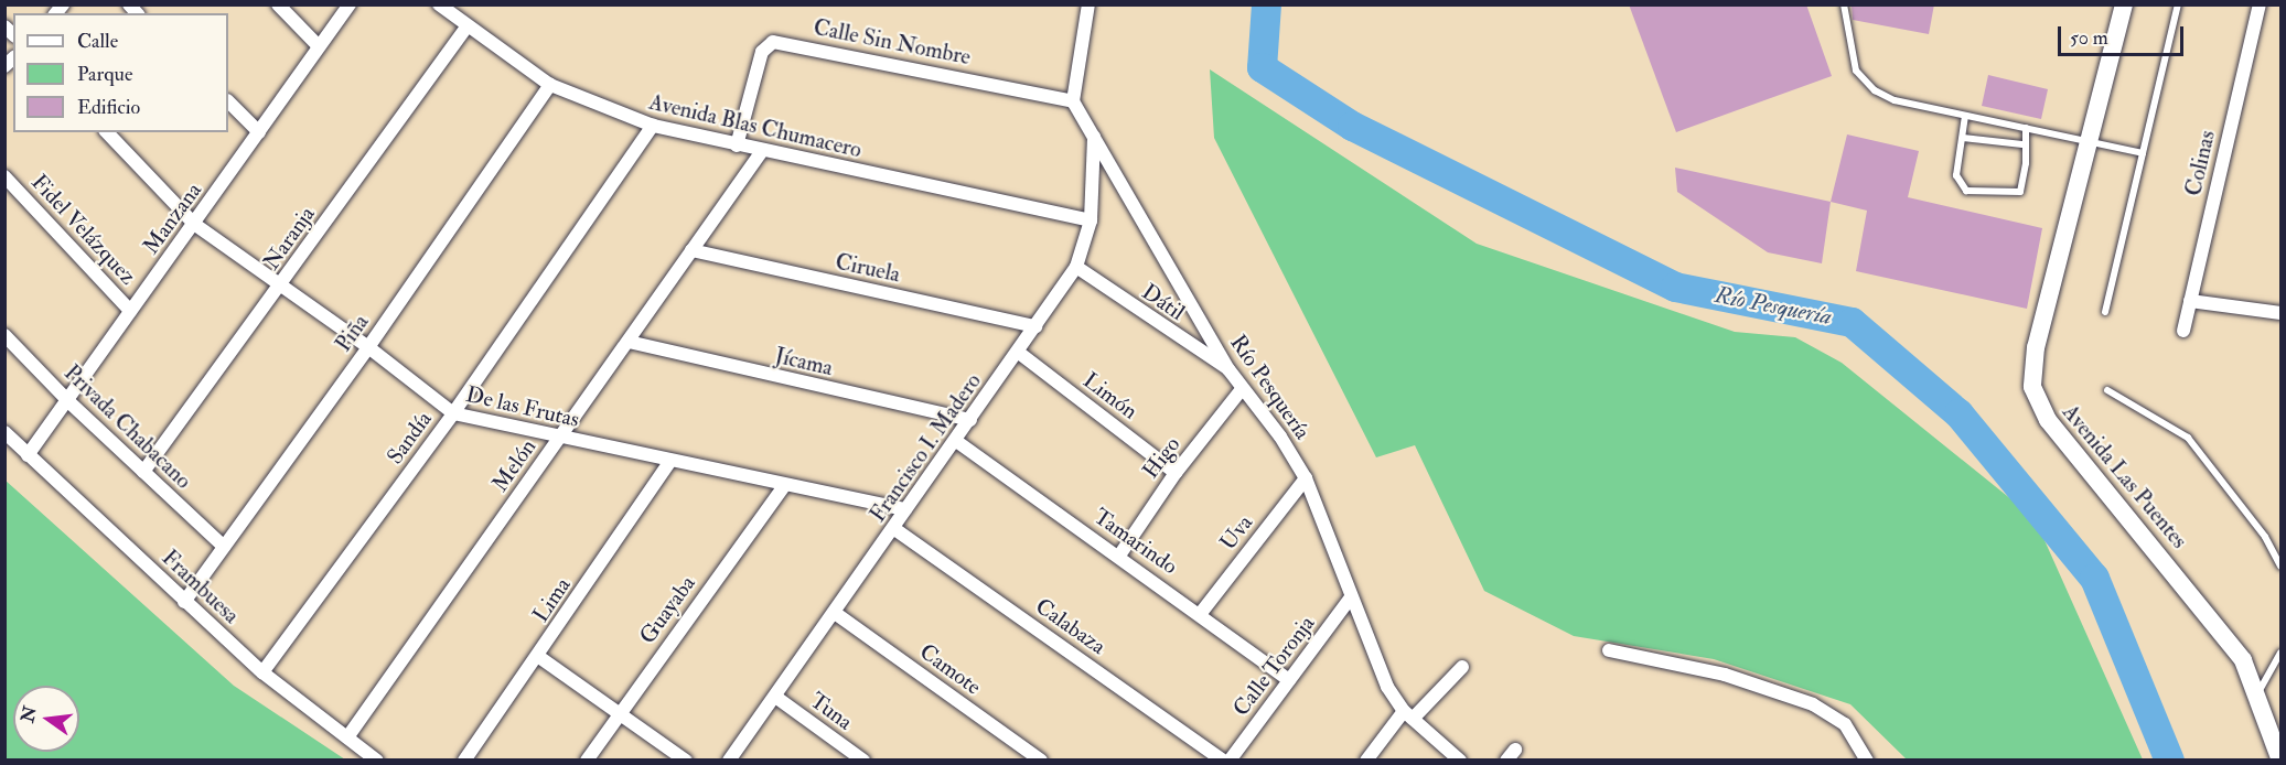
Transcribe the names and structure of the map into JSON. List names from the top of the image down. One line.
{"streets":{"street":["Calle Sin Nombre","Avenida Blas Chumacero","Colinas","Manzana","Fidel Velázquez","Naranja","Ciruela","Dátil","Piña","Jícama","Río Pesquería","Limón","De las Frutas","Privada Chabacano","Sandía","Francisco I. Madero","Higo","Melón","Avenida Las Puentes","Uva","Tamarindo","Frambuesa","Lima","Guayaba","Calabaza","Calle Toronja","Camote","Tuna"]},"crossings":[["Calle Sin Nombre","Avenida Blas Chumacero"],["Calle Sin Nombre","Río Pesquería"],["Avenida Blas Chumacero","Naranja"],["Avenida Blas Chumacero","Piña"],["Avenida Blas Chumacero","Sandía"],["Avenida Blas Chumacero","Francisco I. Madero"],["Avenida Blas Chumacero","Melón"],["Manzana","Fidel Velázquez"],["Manzana","De las Frutas"],["Manzana","Privada Chabacano"],["Manzana","Frambuesa"],["Naranja","De las Frutas"],["Naranja","Privada Chabacano"],["Ciruela","Francisco I. Madero"],["Ciruela","Melón"],["Dátil","Río Pesquería"],["Dátil","Francisco I. Madero"],["Piña","De las Frutas"],["Piña","Privada Chabacano"],["Piña","Frambuesa"],["Jícama","Francisco I. Madero"],["Jícama","Melón"],["Río Pesquería","Francisco I. Madero"],["Río Pesquería","Higo"],["Río Pesquería","Uva"],["Río Pesquería","Calle Toronja"],["Limón","Francisco I. Madero"],["Limón","Higo"],["De las Frutas","Sandía"],["De las Frutas","Francisco I. Madero"],["De las Frutas","Melón"],["De las Frutas","Lima"],["De las Frutas","Guayaba"],["Sandía","Frambuesa"],["Francisco I. Madero","Tamarindo"],["Francisco I. Madero","Calabaza"],["Francisco I. Madero","Camote"],["Francisco I. Madero","Tuna"],["Higo","Tamarindo"],["Melón","Frambuesa"],["Uva","Tamarindo"],["Tamarindo","Calle Toronja"]],"water":["Río Pesquería"],"legend":["Calle","Parque","Edificio"],"scale_bar":"50 m","north":"left"}
